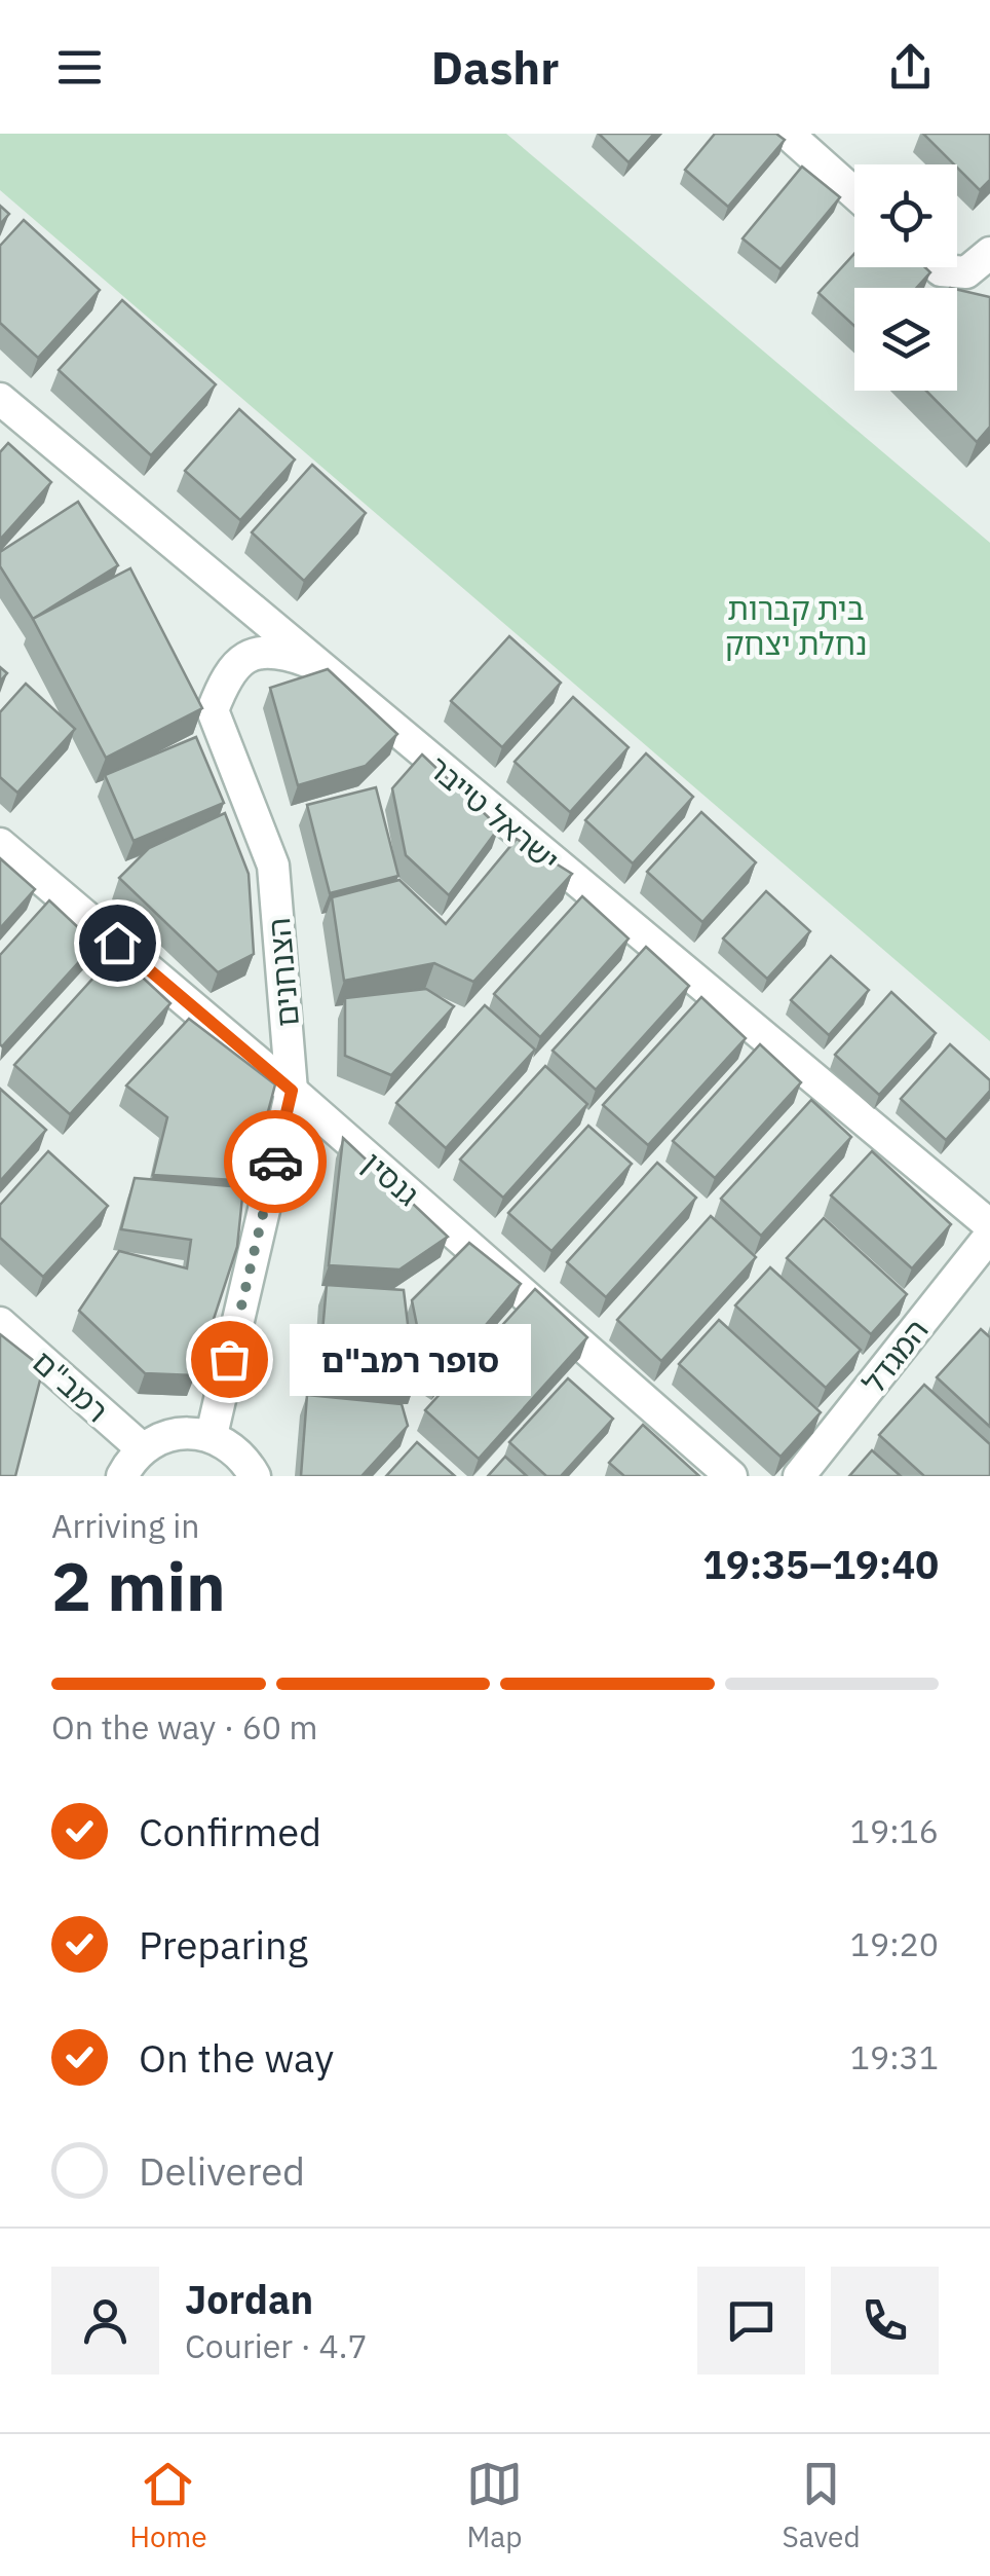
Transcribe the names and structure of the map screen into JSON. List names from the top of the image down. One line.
{"streets":{"street":["ישראל טייבר","הצנחנים","גנסין","המגדל","רמב\"ם"]},"crossings":[["ישראל טייבר","הצנחנים"],["הצנחנים","גנסין"]],"parks":["בית קברות נחלת יצחק"],"places":["סופר רמב\"ם"],"page":{"header":"Dashr","bubble":"סופר רמב\"ם","heading":["2 min","Arriving in","19:35–19:40"],"panel":["Jordan","Courier · 4.7"],"bar":"On the way · 60 m","list":[["Confirmed","19:16"],["Preparing","19:20"],["On the way","19:31"],"Delivered"],"tabs":["Home","Map","Saved"]}}
